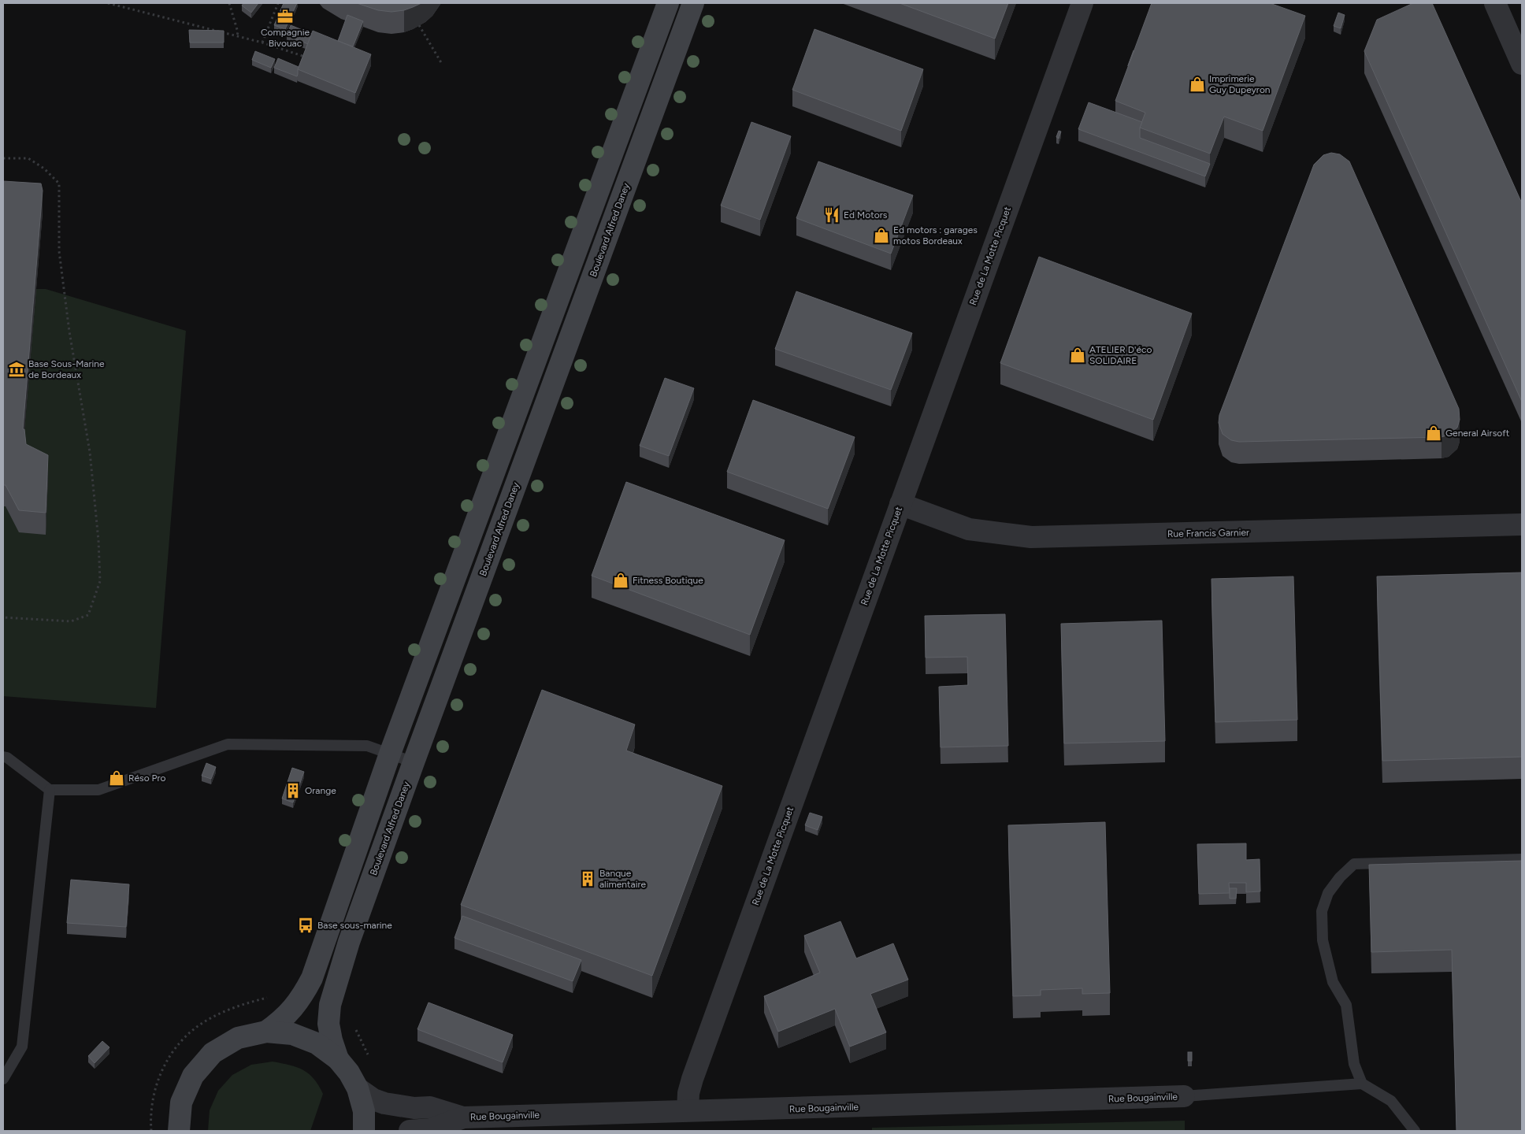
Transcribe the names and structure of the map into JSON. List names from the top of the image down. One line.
{"streets":{"main road":["Boulevard Alfred Daney"],"street":["Rue de La Motte Picquet","Rue Francis Garnier","Rue Bougainville"]},"crossings":[["Rue de La Motte Picquet","Rue Francis Garnier"],["Rue de La Motte Picquet","Rue Bougainville"]],"places":{"office":["Compagnie Bivouac"],"shop":["Imprimerie Guy Dupeyron","Ed motors : garages motos Bordeaux","ATELIER D'éco SOLIDAIRE","General Airsoft","Fitness Boutique","Réso Pro"],"restaurant":["Ed Motors"],"museum":["Base Sous-Marine de Bordeaux"],"building":["Orange","Banque alimentaire"],"bus stop":["Base sous-marine"]}}
